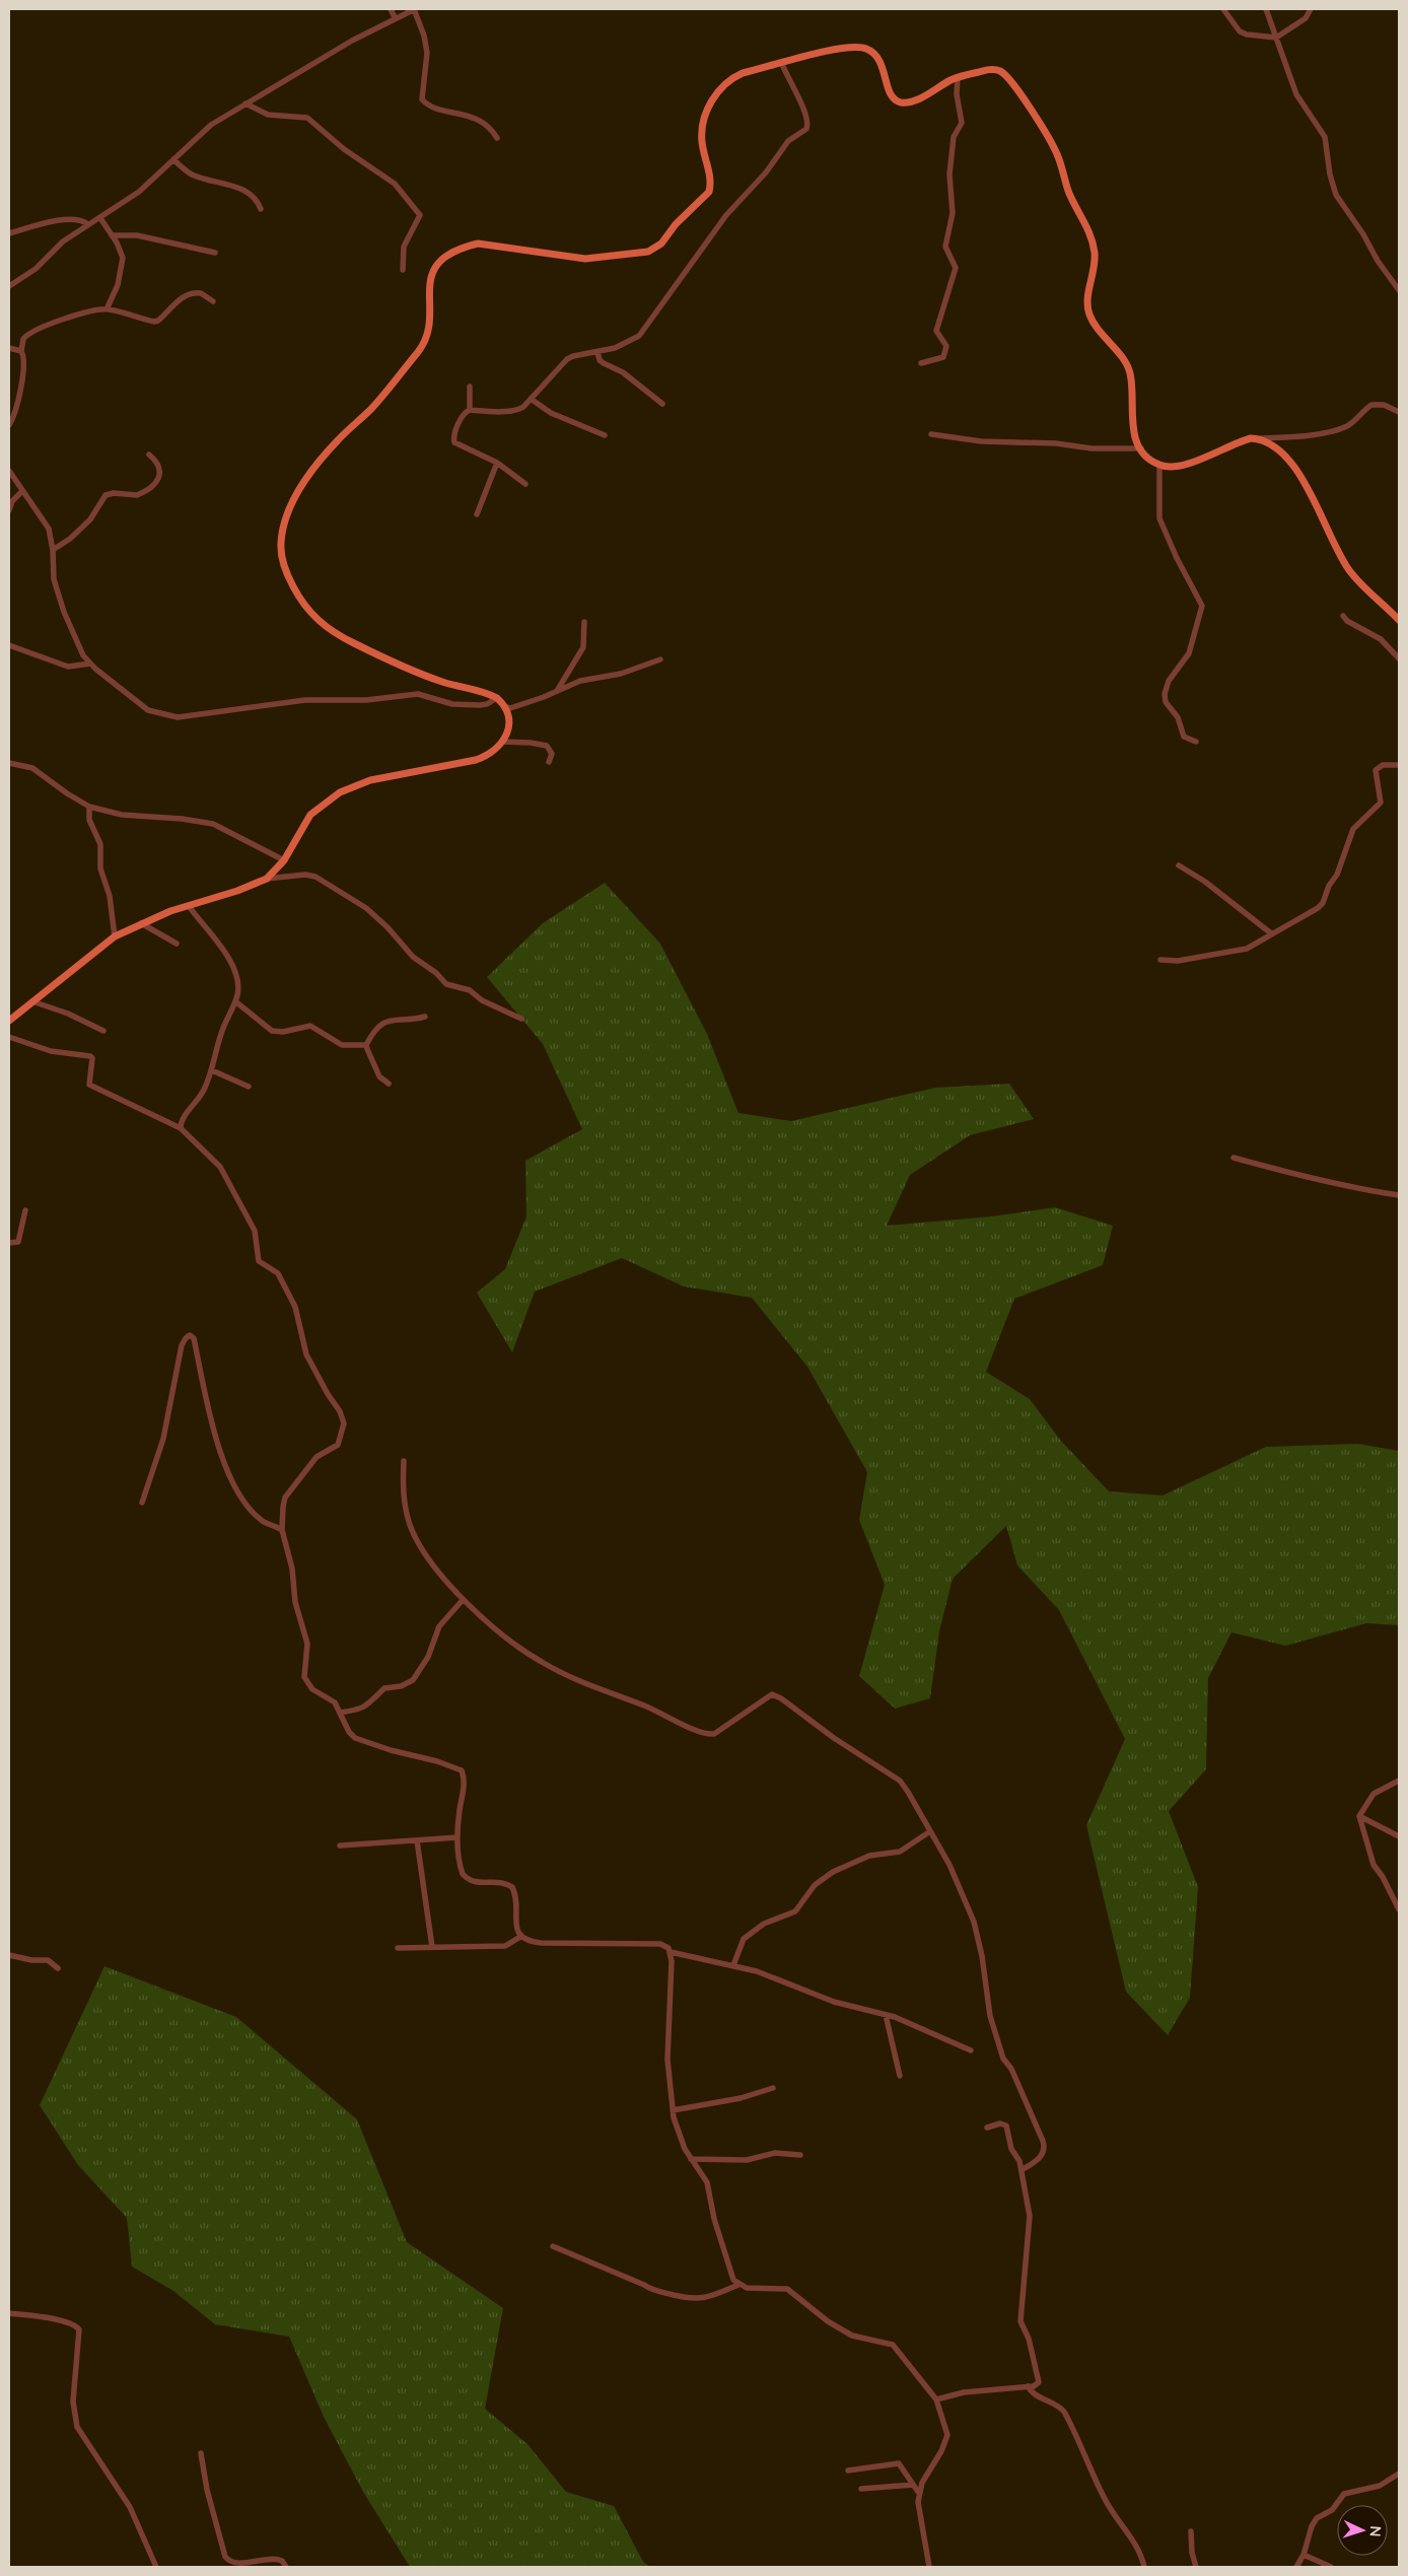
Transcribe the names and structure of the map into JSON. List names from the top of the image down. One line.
{"north":"right"}
